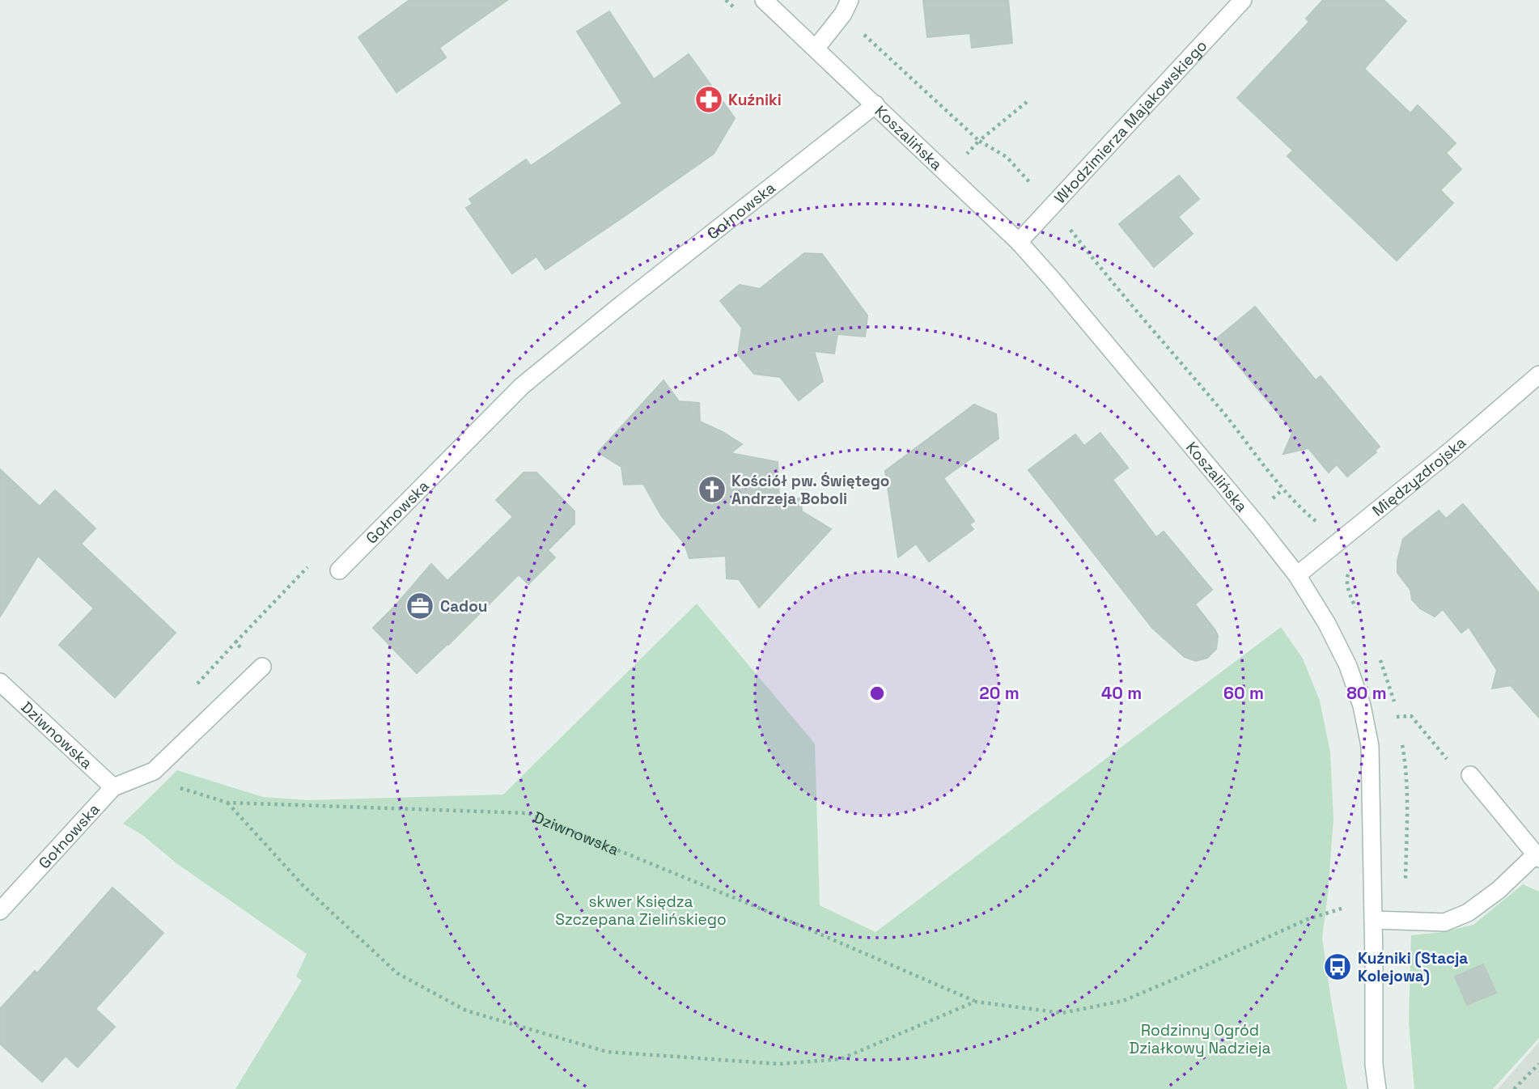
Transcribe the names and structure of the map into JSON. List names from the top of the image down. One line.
{"streets":{"street":["Włodzimierza Majakowskiego","Koszalińska","Gołnowska","Międzyzdrojska","Dziwnowska"]},"crossings":[["Włodzimierza Majakowskiego","Koszalińska"],["Koszalińska","Gołnowska"],["Koszalińska","Międzyzdrojska"],["Gołnowska","Dziwnowska"]],"parks":["skwer Księdza Szczepana Zielińskiego","Rodzinny Ogród Działkowy Nadzieja"],"places":{"pharmacy":["Kuźniki"],"church":["Kościół pw. Świętego Andrzeja Boboli"],"office":["Cadou"],"bus stop":["Kuźniki (Stacja Kolejowa)"]},"rings":["20 m","40 m","60 m","80 m"]}
